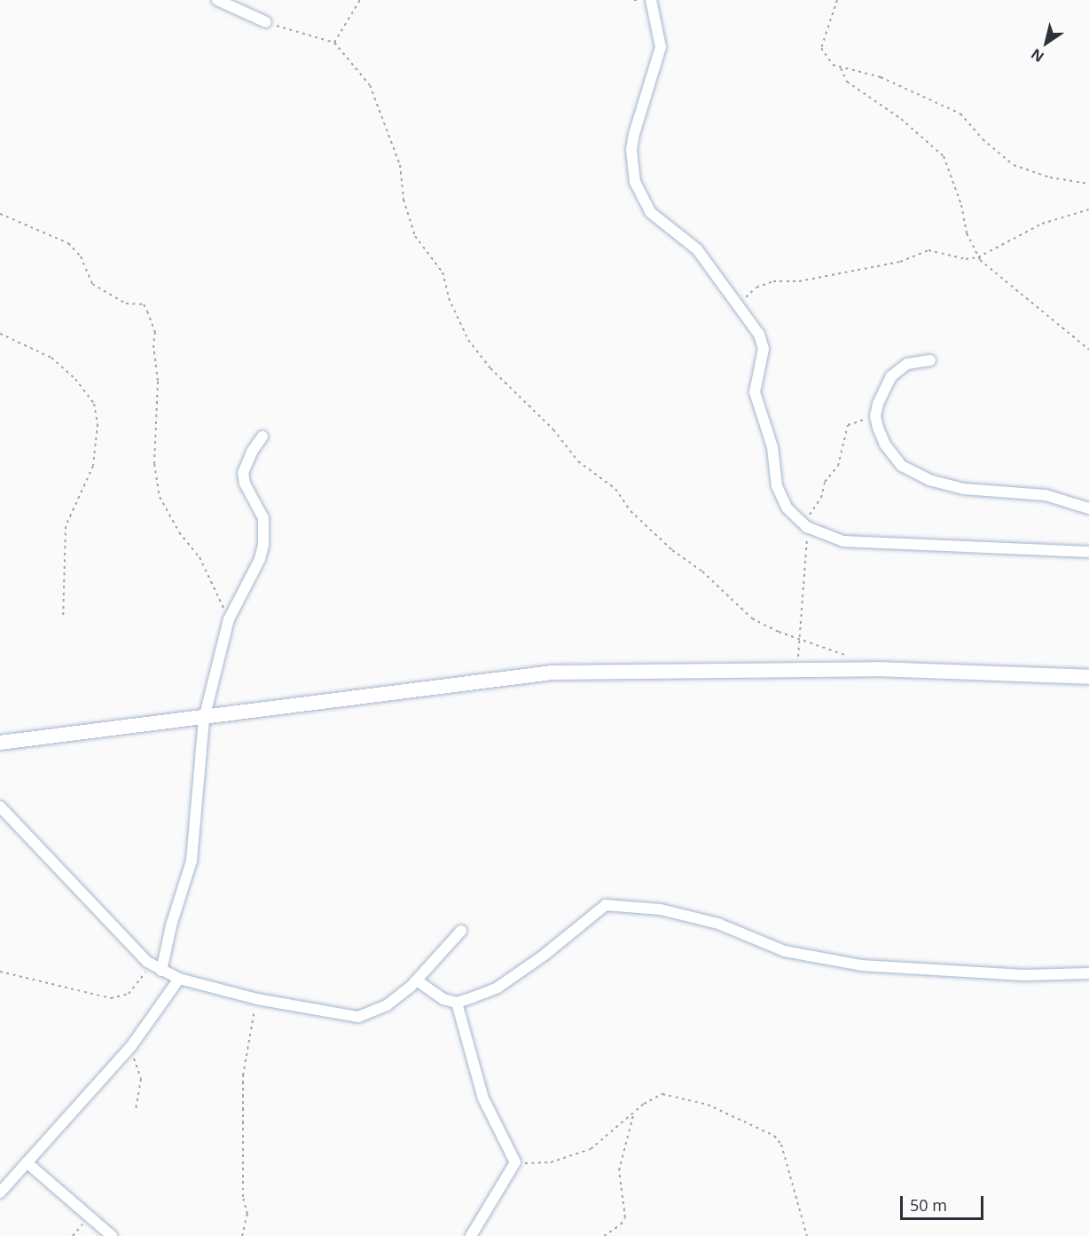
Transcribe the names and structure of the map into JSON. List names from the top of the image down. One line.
{"scale_bar":"50 m","north":"bottom left"}
